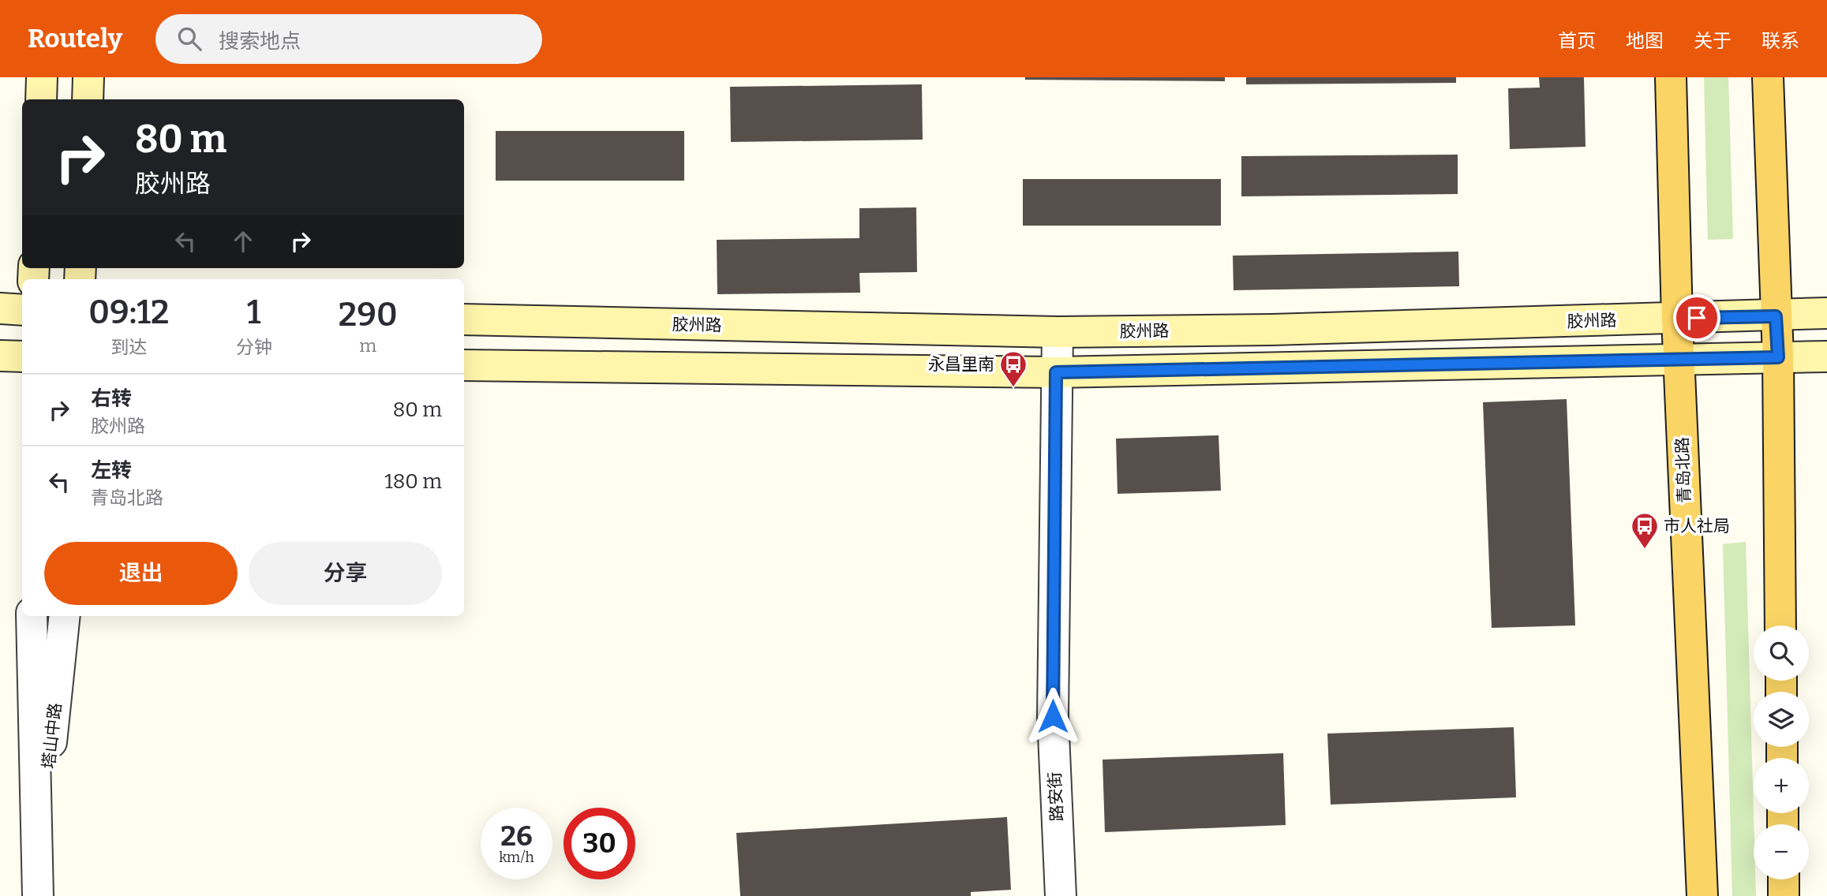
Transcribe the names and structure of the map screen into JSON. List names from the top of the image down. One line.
{"streets":{"main road":["胶州路","青岛北路"],"street":["塔山中路","路安街"]},"crossings":[["胶州路","青岛北路"],["胶州路","路安街"]],"places":{"bus stop":["永昌里南","市人社局"]},"page":{"header":"Routely","search":"搜索地点","nav":["首页","地图","关于","联系"],"turn":["80 m","胶州路"],"eta":["09:12","到达","1","分钟","290","m"],"list":[{"name":"右转","note":"胶州路","value":"80 m"},{"name":"左转","note":"青岛北路","value":"180 m"}],"buttons":["退出","分享"],"map_buttons":["+","−"],"speed":"26 km/h","limit":"30"}}
